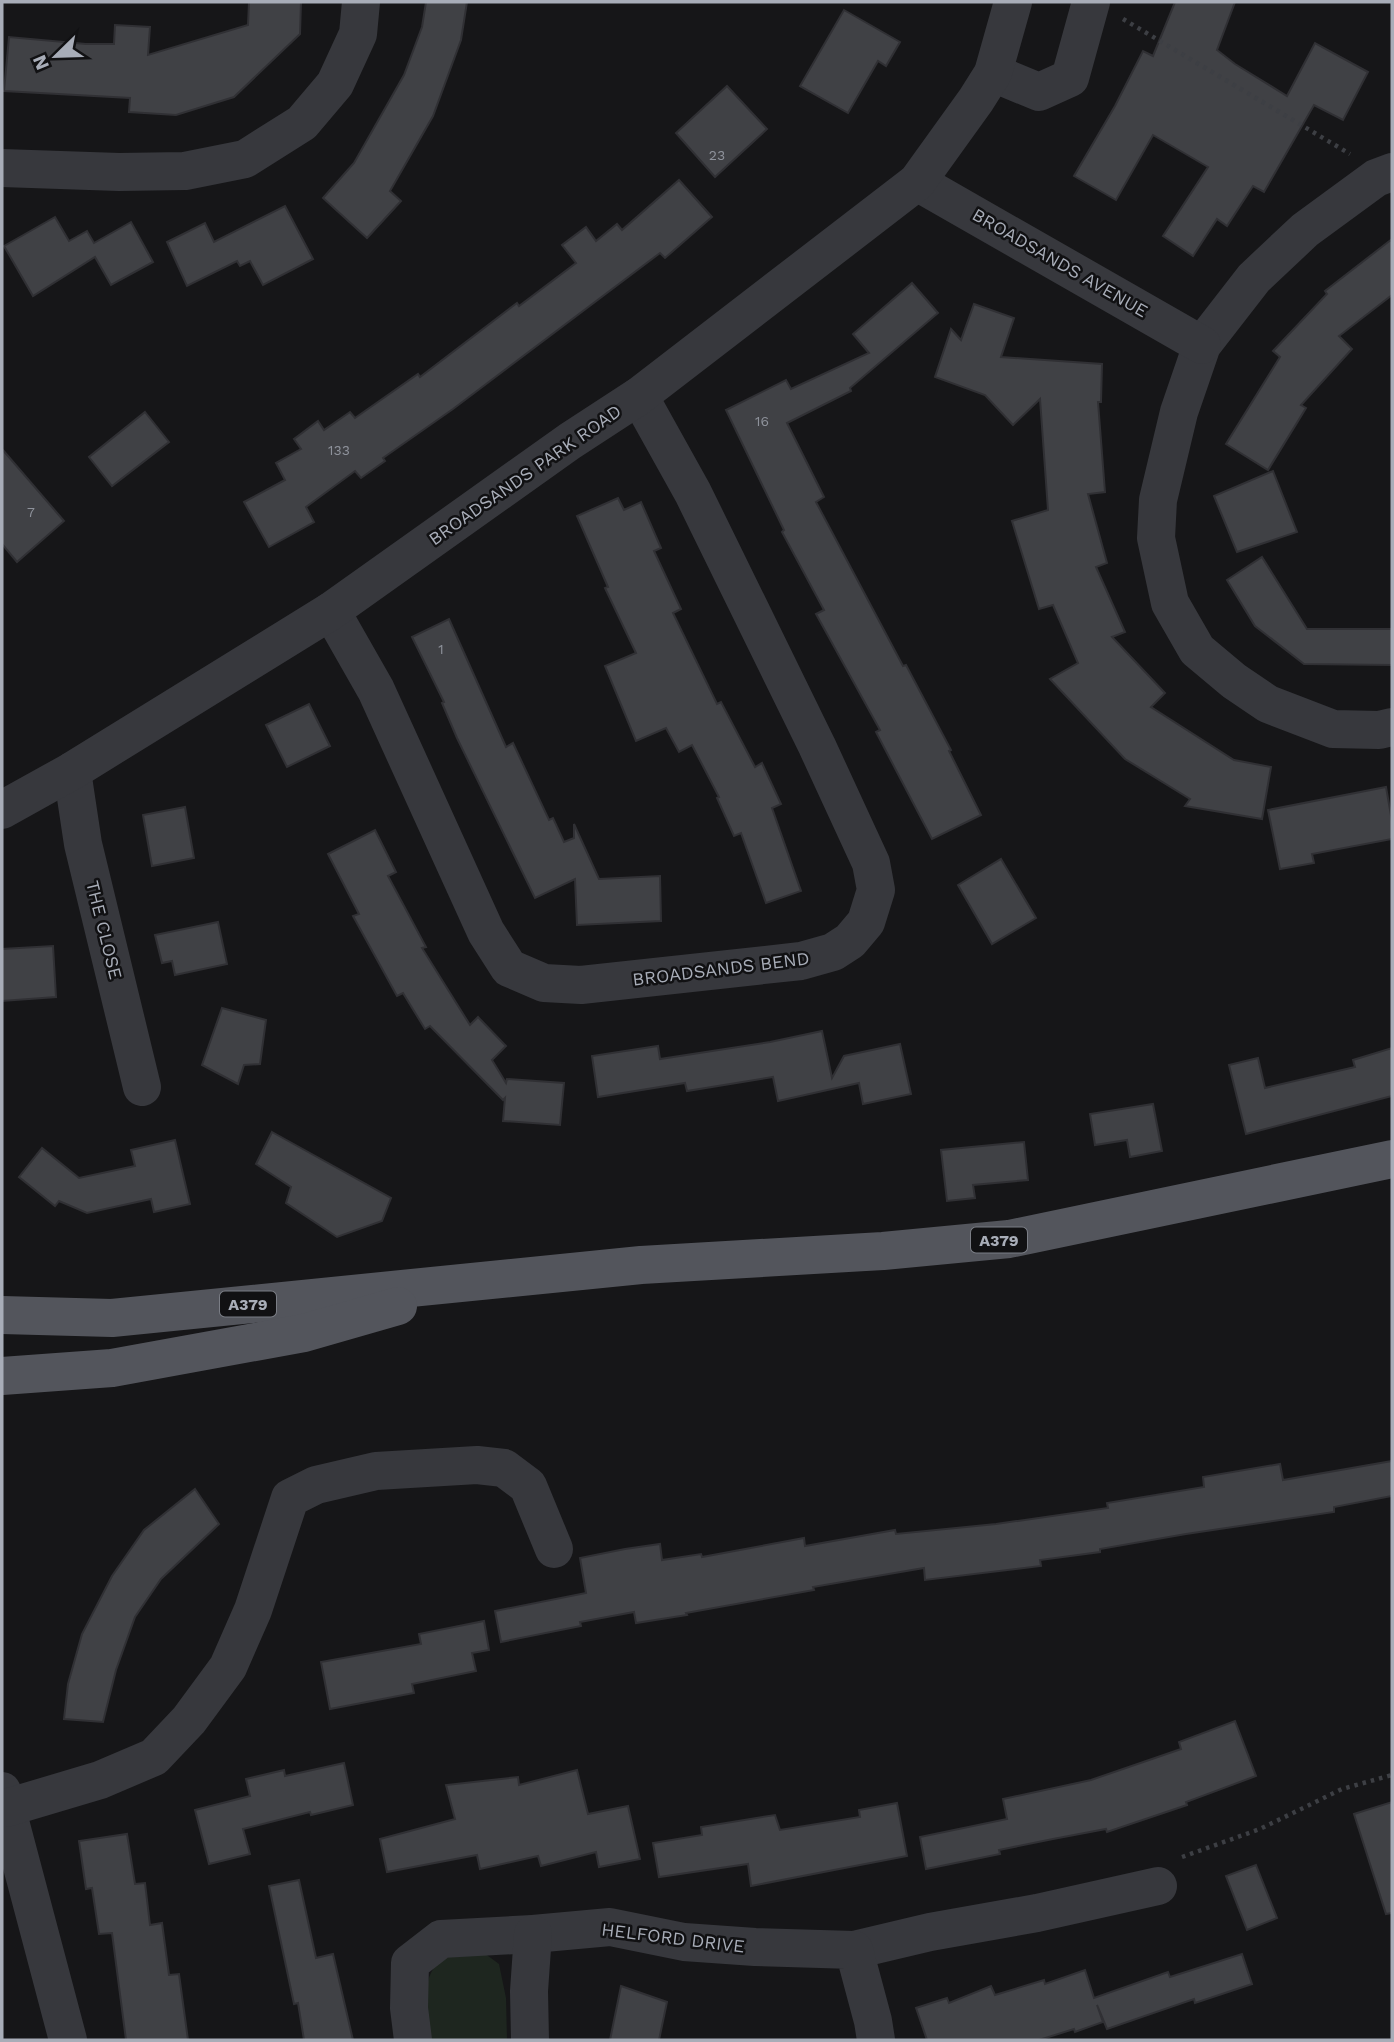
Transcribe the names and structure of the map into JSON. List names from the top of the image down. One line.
{"streets":{"main road":["A379"],"street":["BROADSANDS AVENUE","BROADSANDS PARK ROAD","THE CLOSE","BROADSANDS BEND","HELFORD DRIVE"]},"crossings":[["BROADSANDS AVENUE","BROADSANDS PARK ROAD"],["BROADSANDS PARK ROAD","THE CLOSE"],["BROADSANDS PARK ROAD","BROADSANDS BEND"]],"house_numbers":["23","16","133","7","1"],"north":"bottom left"}
